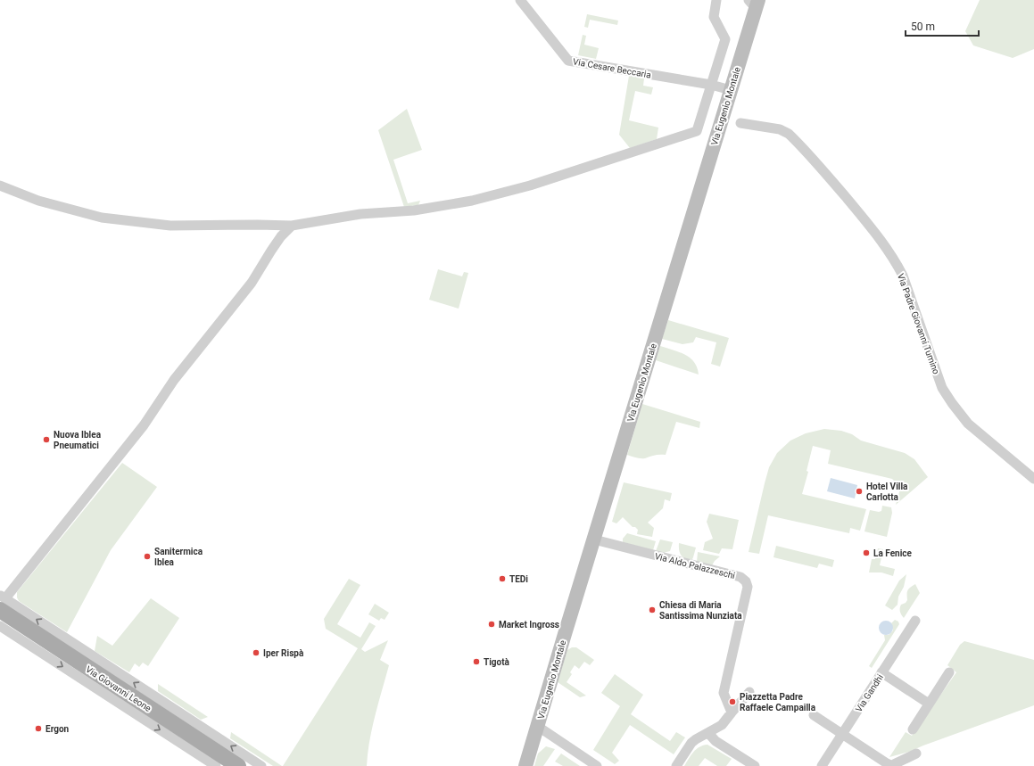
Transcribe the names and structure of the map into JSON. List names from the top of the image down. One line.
{"streets":{"main road":["Via Eugenio Montale","Via Giovanni Leone"],"street":["Via Cesare Beccaria","Via Padre Giovanni Tumino","Via Aldo Palazzeschi","Via Gandhi"]},"crossings":[["Via Cesare Beccaria","Via Eugenio Montale"],["Via Eugenio Montale","Via Aldo Palazzeschi"]],"places":["Nuova Iblea Pneumatici","Hotel Villa Carlotta","La Fenice","Sanitermica Iblea","TEDi","Chiesa di Maria Santissima Nunziata","Market Ingross","Iper Rispà","Tigotà","Piazzetta Padre Raffaele Campailla","Ergon"],"scale_bar":"50 m"}
